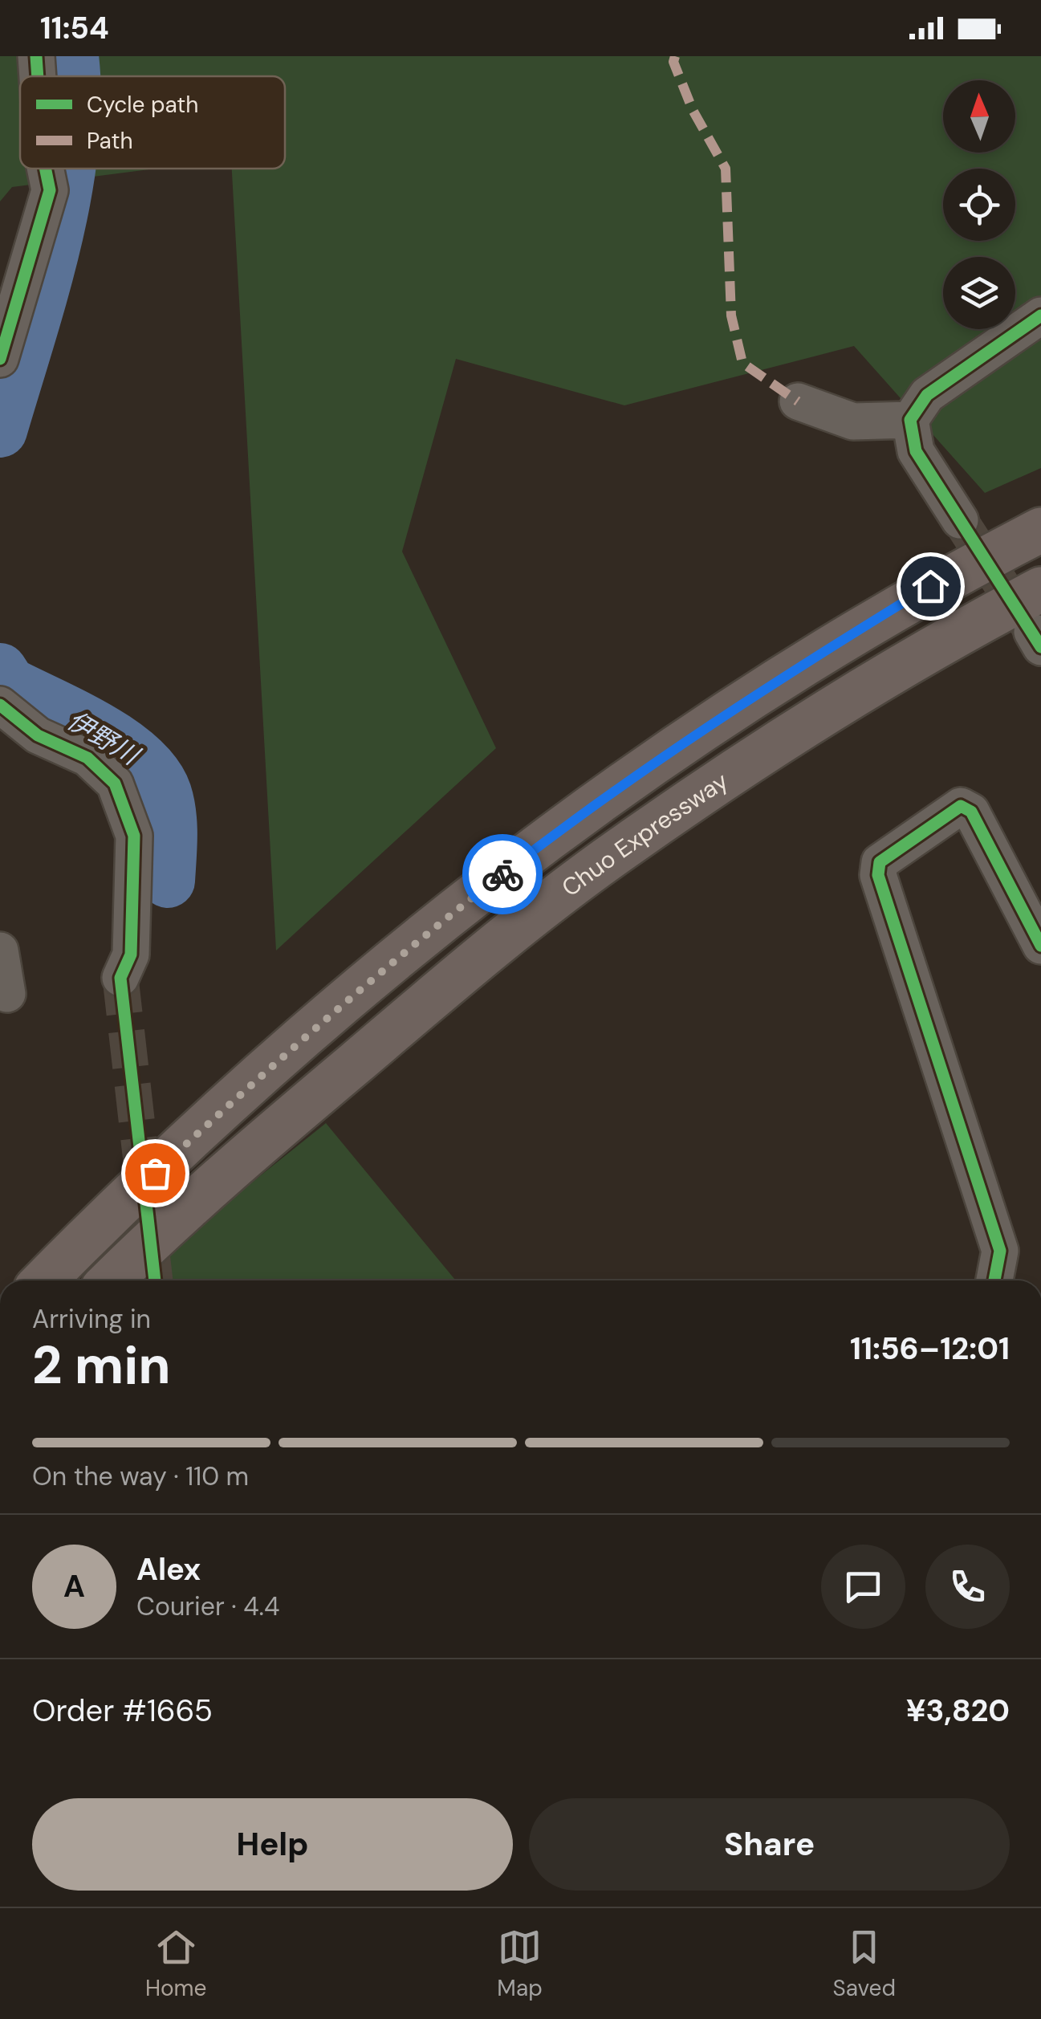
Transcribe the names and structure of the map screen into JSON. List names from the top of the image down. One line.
{"streets":{"highway":["Chuo Expressway"]},"water":["伊野川"],"legend":["Cycle path","Path"],"north":"top","page":{"status":"11:54","heading":["2 min","Arriving in","11:56–12:01"],"panel":["Alex","Courier · 4.4","Order #1665","¥3,820"],"bar":"On the way · 110 m","round":"A","buttons":["Help","Share"],"tabs":["Home","Map","Saved"]}}
